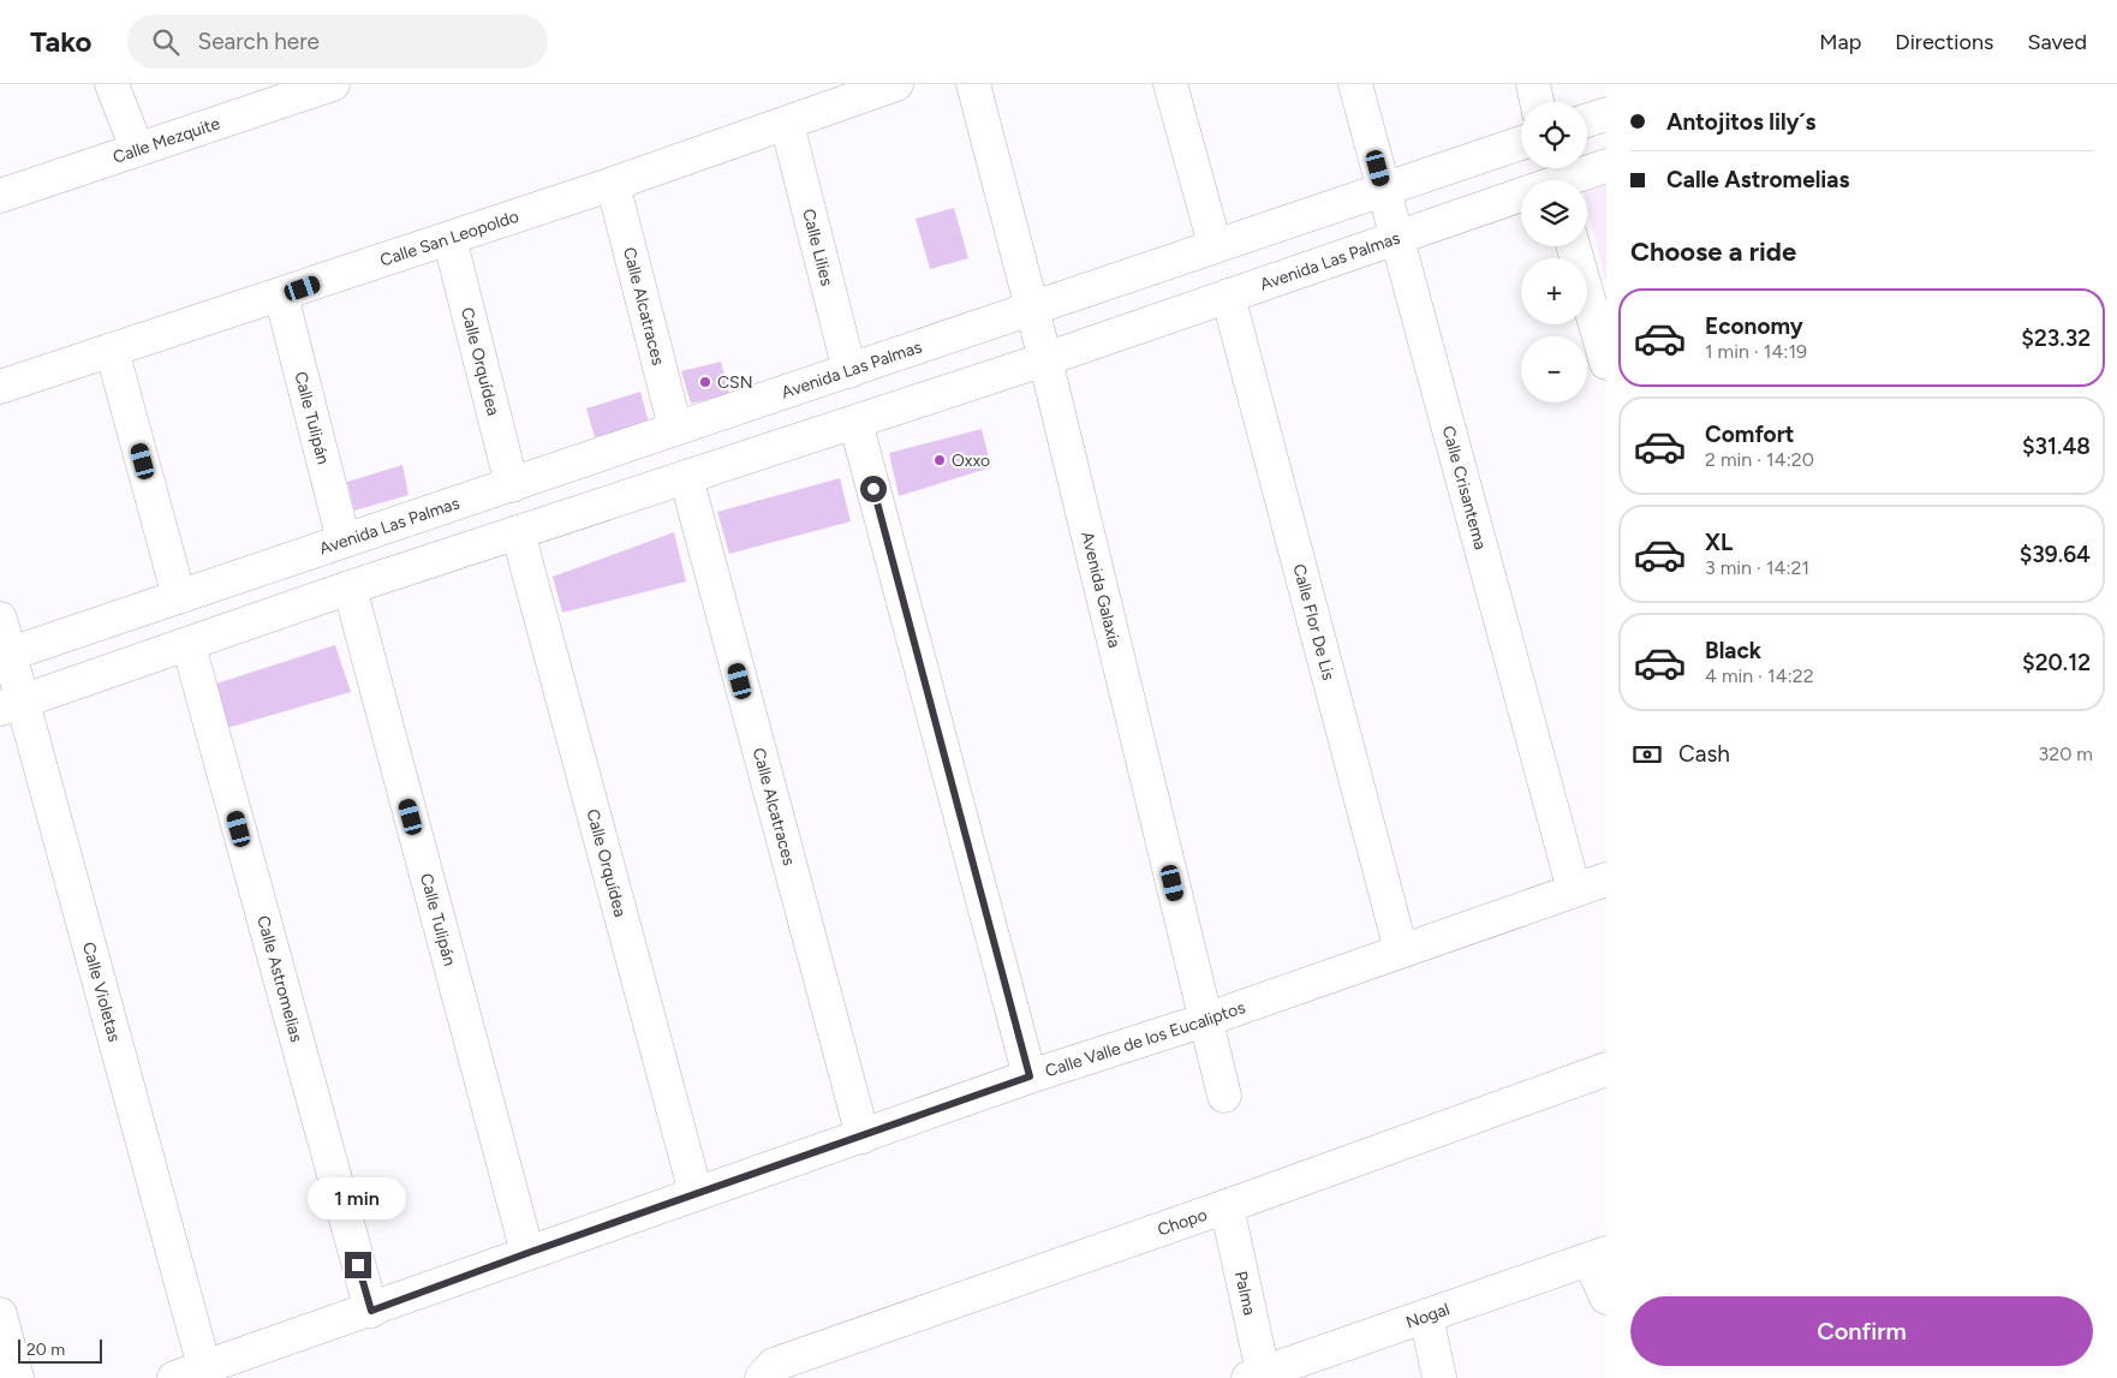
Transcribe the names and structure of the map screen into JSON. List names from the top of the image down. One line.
{"streets":{"street":["Calle Mezquite","Calle San Leopoldo","Calle Lilies","Avenida Las Palmas","Calle Alcatraces","Calle Orquídea","Calle Tulipán","Calle Crisantema","Avenida Galaxia","Calle Flor De Lis","Calle Astromelias","Calle Violetas","Calle Valle de los Eucaliptos","Chopo","Palma","Nogal"]},"crossings":[["Calle San Leopoldo","Calle Lilies"],["Calle San Leopoldo","Calle Alcatraces"],["Calle San Leopoldo","Calle Orquídea"],["Calle San Leopoldo","Calle Tulipán"],["Calle Lilies","Avenida Las Palmas"],["Avenida Las Palmas","Calle Alcatraces"],["Avenida Las Palmas","Calle Orquídea"],["Avenida Las Palmas","Calle Tulipán"],["Avenida Las Palmas","Calle Crisantema"],["Avenida Las Palmas","Avenida Galaxia"],["Avenida Las Palmas","Calle Flor De Lis"],["Avenida Las Palmas","Calle Astromelias"],["Avenida Las Palmas","Calle Violetas"],["Calle Alcatraces","Calle Valle de los Eucaliptos"],["Calle Orquídea","Calle Valle de los Eucaliptos"],["Calle Tulipán","Calle Valle de los Eucaliptos"],["Calle Crisantema","Calle Valle de los Eucaliptos"],["Avenida Galaxia","Calle Valle de los Eucaliptos"],["Calle Flor De Lis","Calle Valle de los Eucaliptos"],["Calle Astromelias","Calle Valle de los Eucaliptos"],["Calle Violetas","Calle Valle de los Eucaliptos"],["Chopo","Palma"],["Palma","Nogal"]],"places":["CSN","Oxxo"],"scale_bar":"20 m","page":{"header":"Tako","search":"Search here","nav":["Map","Directions","Saved"],"banner":["Antojitos lily´s","Calle Astromelias"],"map_buttons":["+","−"],"heading":"Choose a ride","list":[{"name":"Economy","note":"1 min · 14:19","value":"$23.32"},{"name":"Comfort","note":"2 min · 14:20","value":"$31.48"},{"name":"XL","note":"3 min · 14:21","value":"$39.64"},{"name":"Black","note":"4 min · 14:22","value":"$20.12"}],"pay":["Cash","320 m"],"bubble":"1 min","buttons":"Confirm","scale":"20 m"}}
